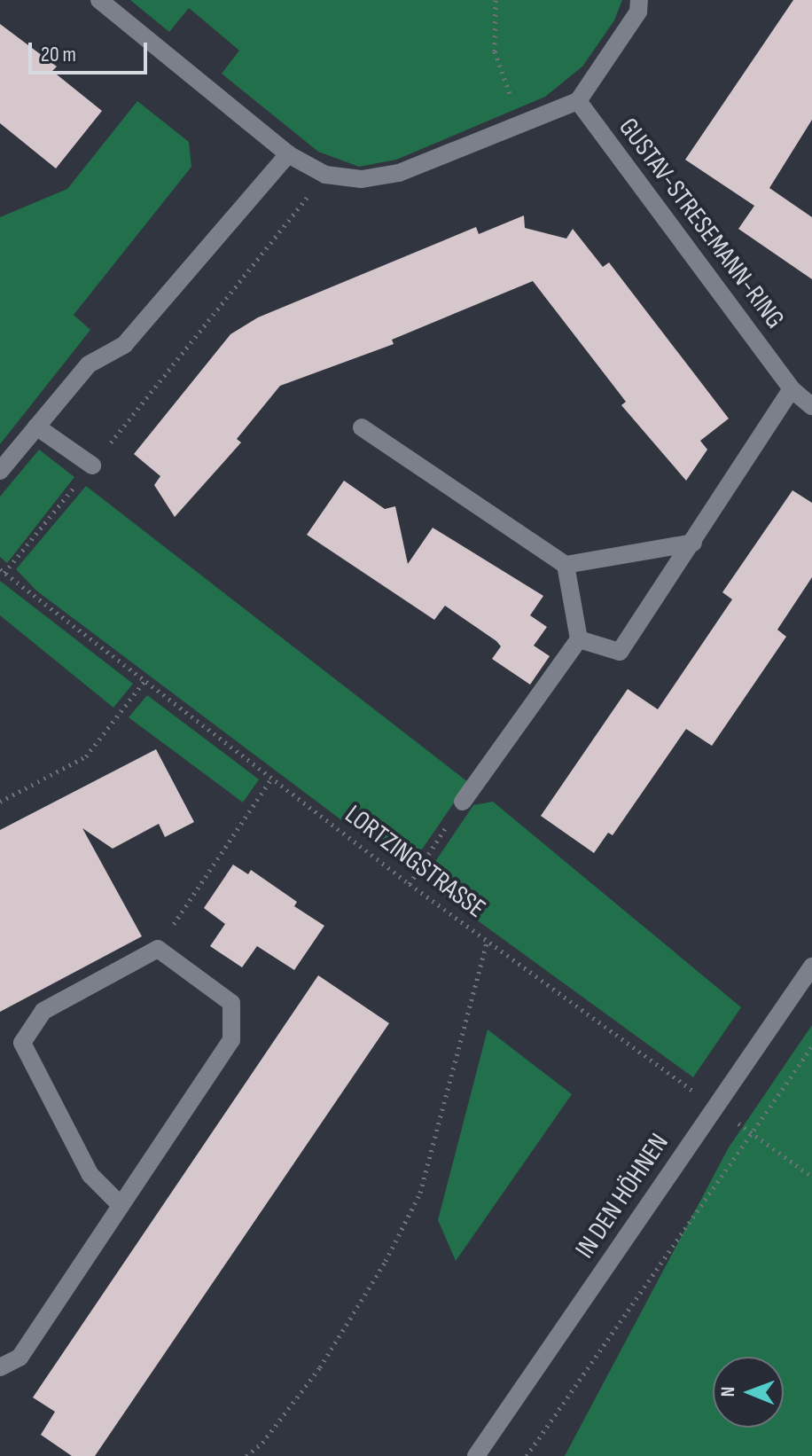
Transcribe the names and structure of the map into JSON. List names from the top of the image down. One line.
{"streets":{"street":["GUSTAV-STRESEMANN-RING","IN DEN HÖHNEN"],"path":["LORTZINGSTRASSE"]},"crossings":[["LORTZINGSTRASSE","IN DEN HÖHNEN"]],"scale_bar":"20 m","north":"left"}
